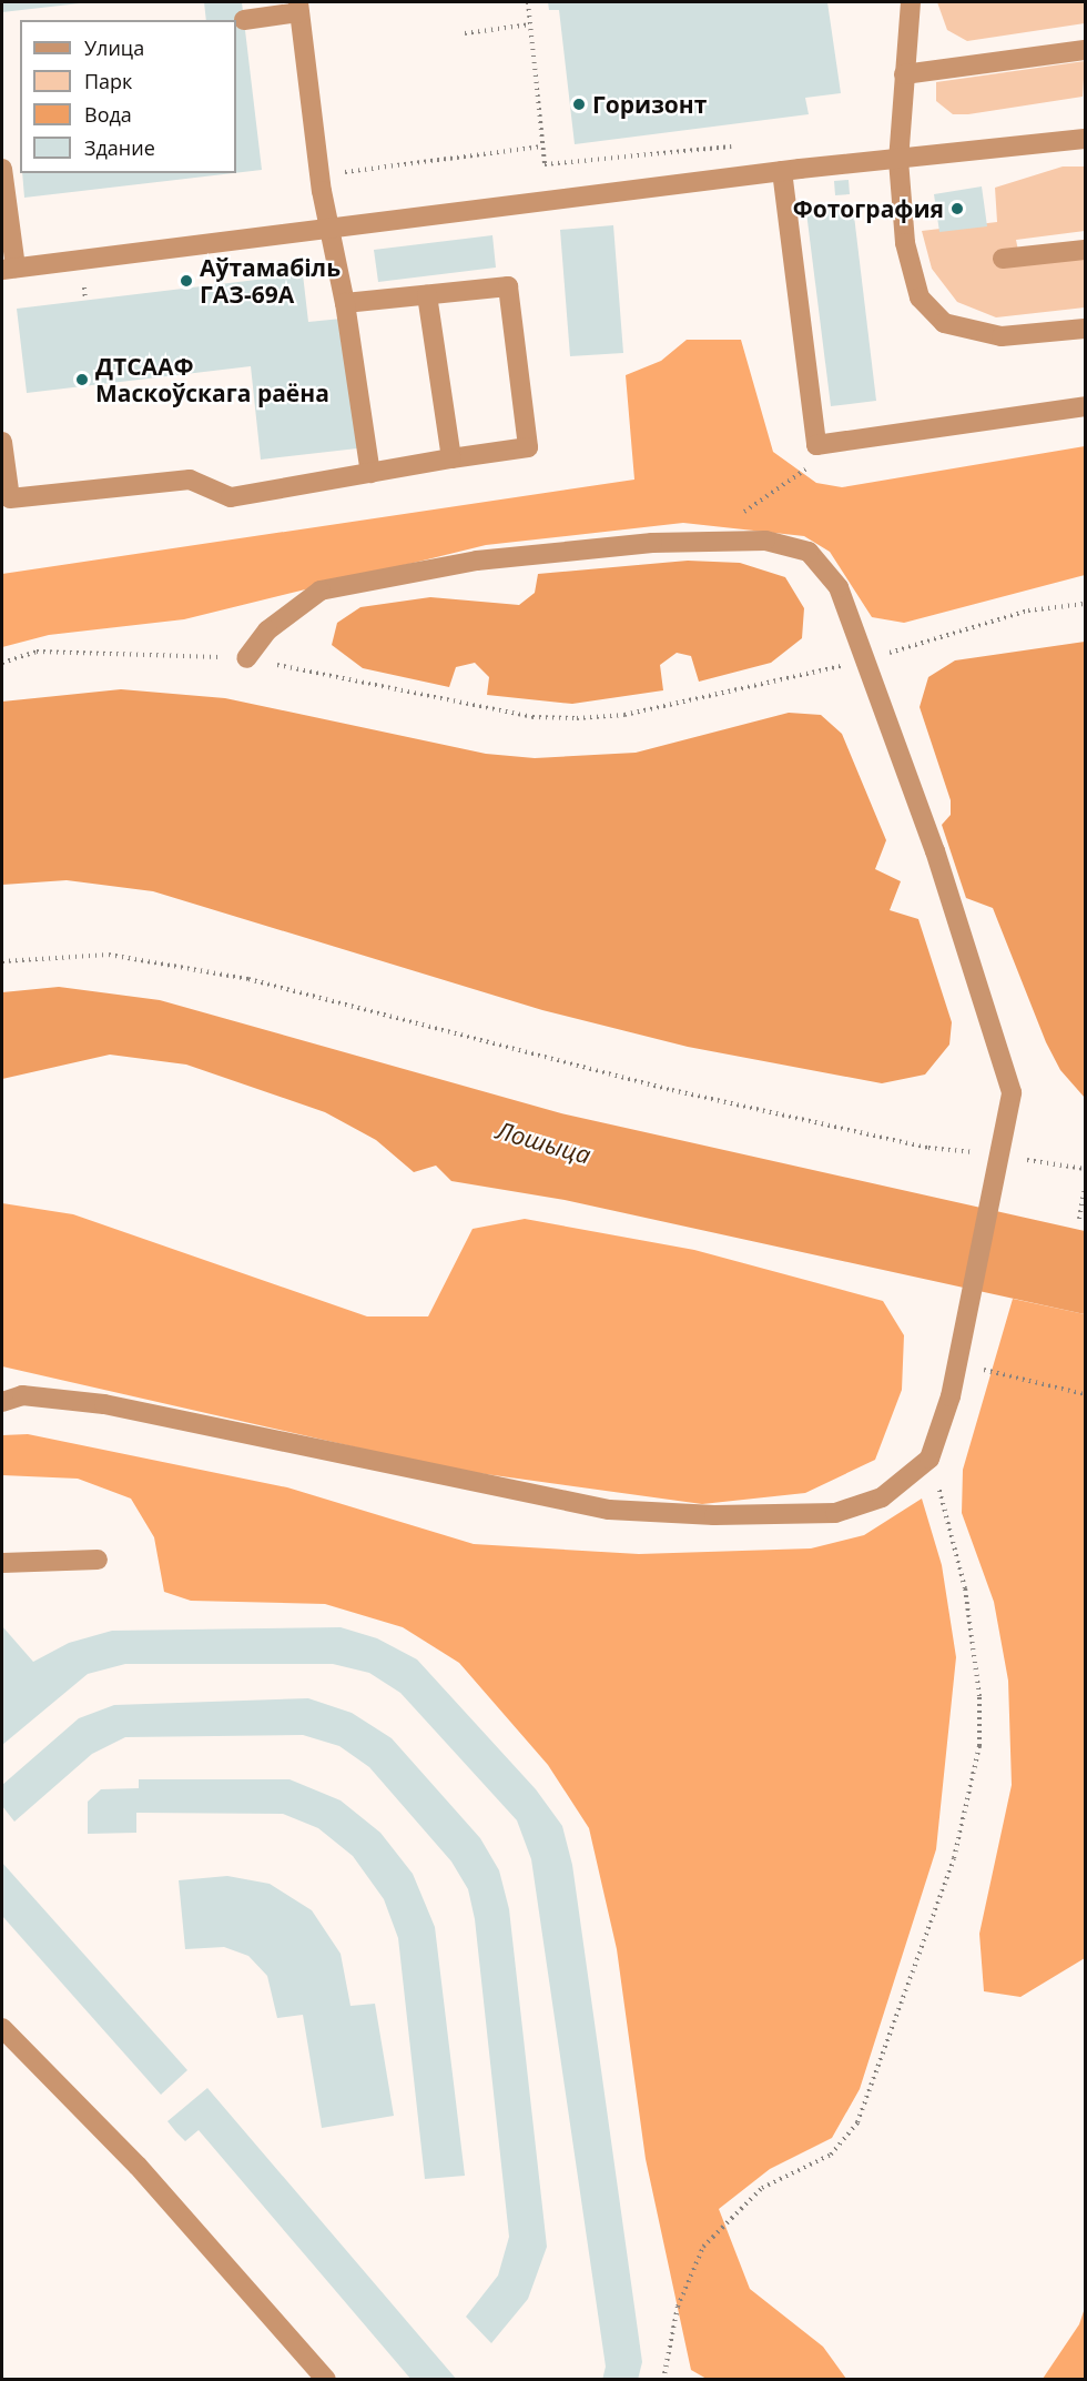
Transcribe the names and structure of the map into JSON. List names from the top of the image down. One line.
{"water":["Лошыца"],"places":["Горизонт","Фотография","Аўтамабіль ГАЗ-69А","ДТСААФ Маскоўскага раёна"],"legend":["Улица","Парк","Вода","Здание"]}
